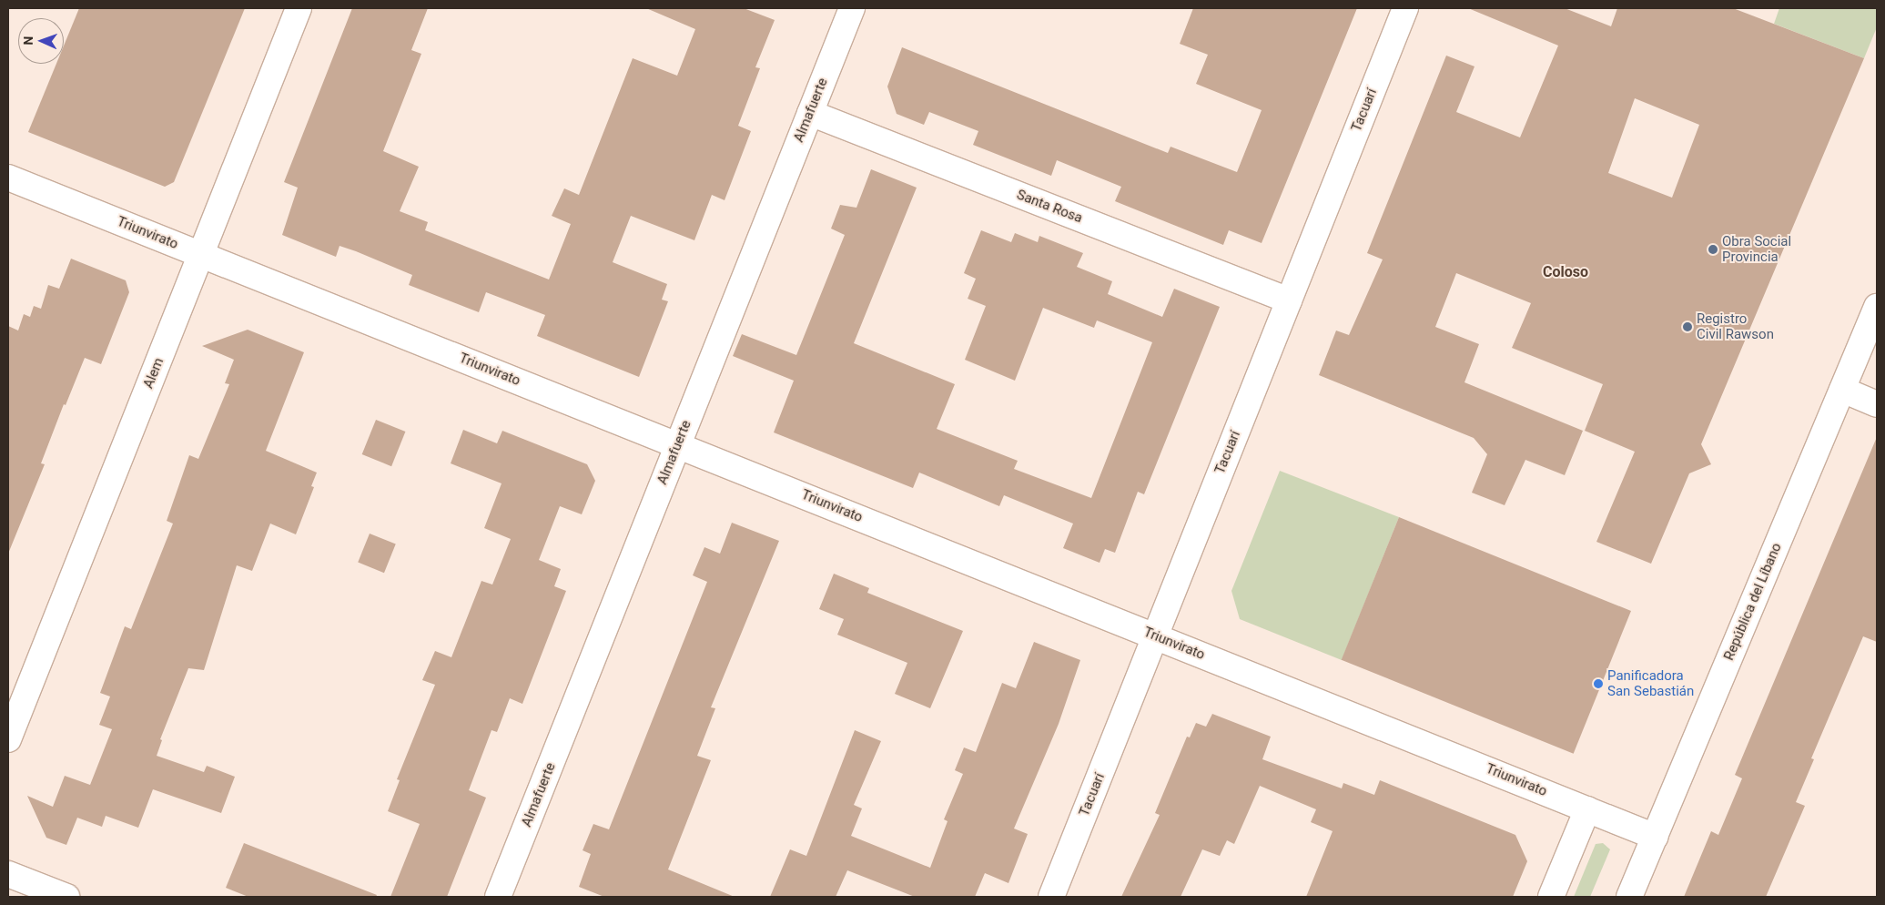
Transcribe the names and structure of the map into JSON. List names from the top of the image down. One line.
{"streets":{"street":["Almafuerte","Tacuarí","Santa Rosa","Triunvirato","Alem","República del Líbano"]},"crossings":[["Almafuerte","Santa Rosa"],["Almafuerte","Triunvirato"],["Tacuarí","Santa Rosa"],["Tacuarí","Triunvirato"],["Triunvirato","Alem"],["Triunvirato","República del Líbano"]],"districts":["Coloso"],"places":["Obra Social Provincia","Registro Civil Rawson","Panificadora San Sebastián"],"north":"left"}
